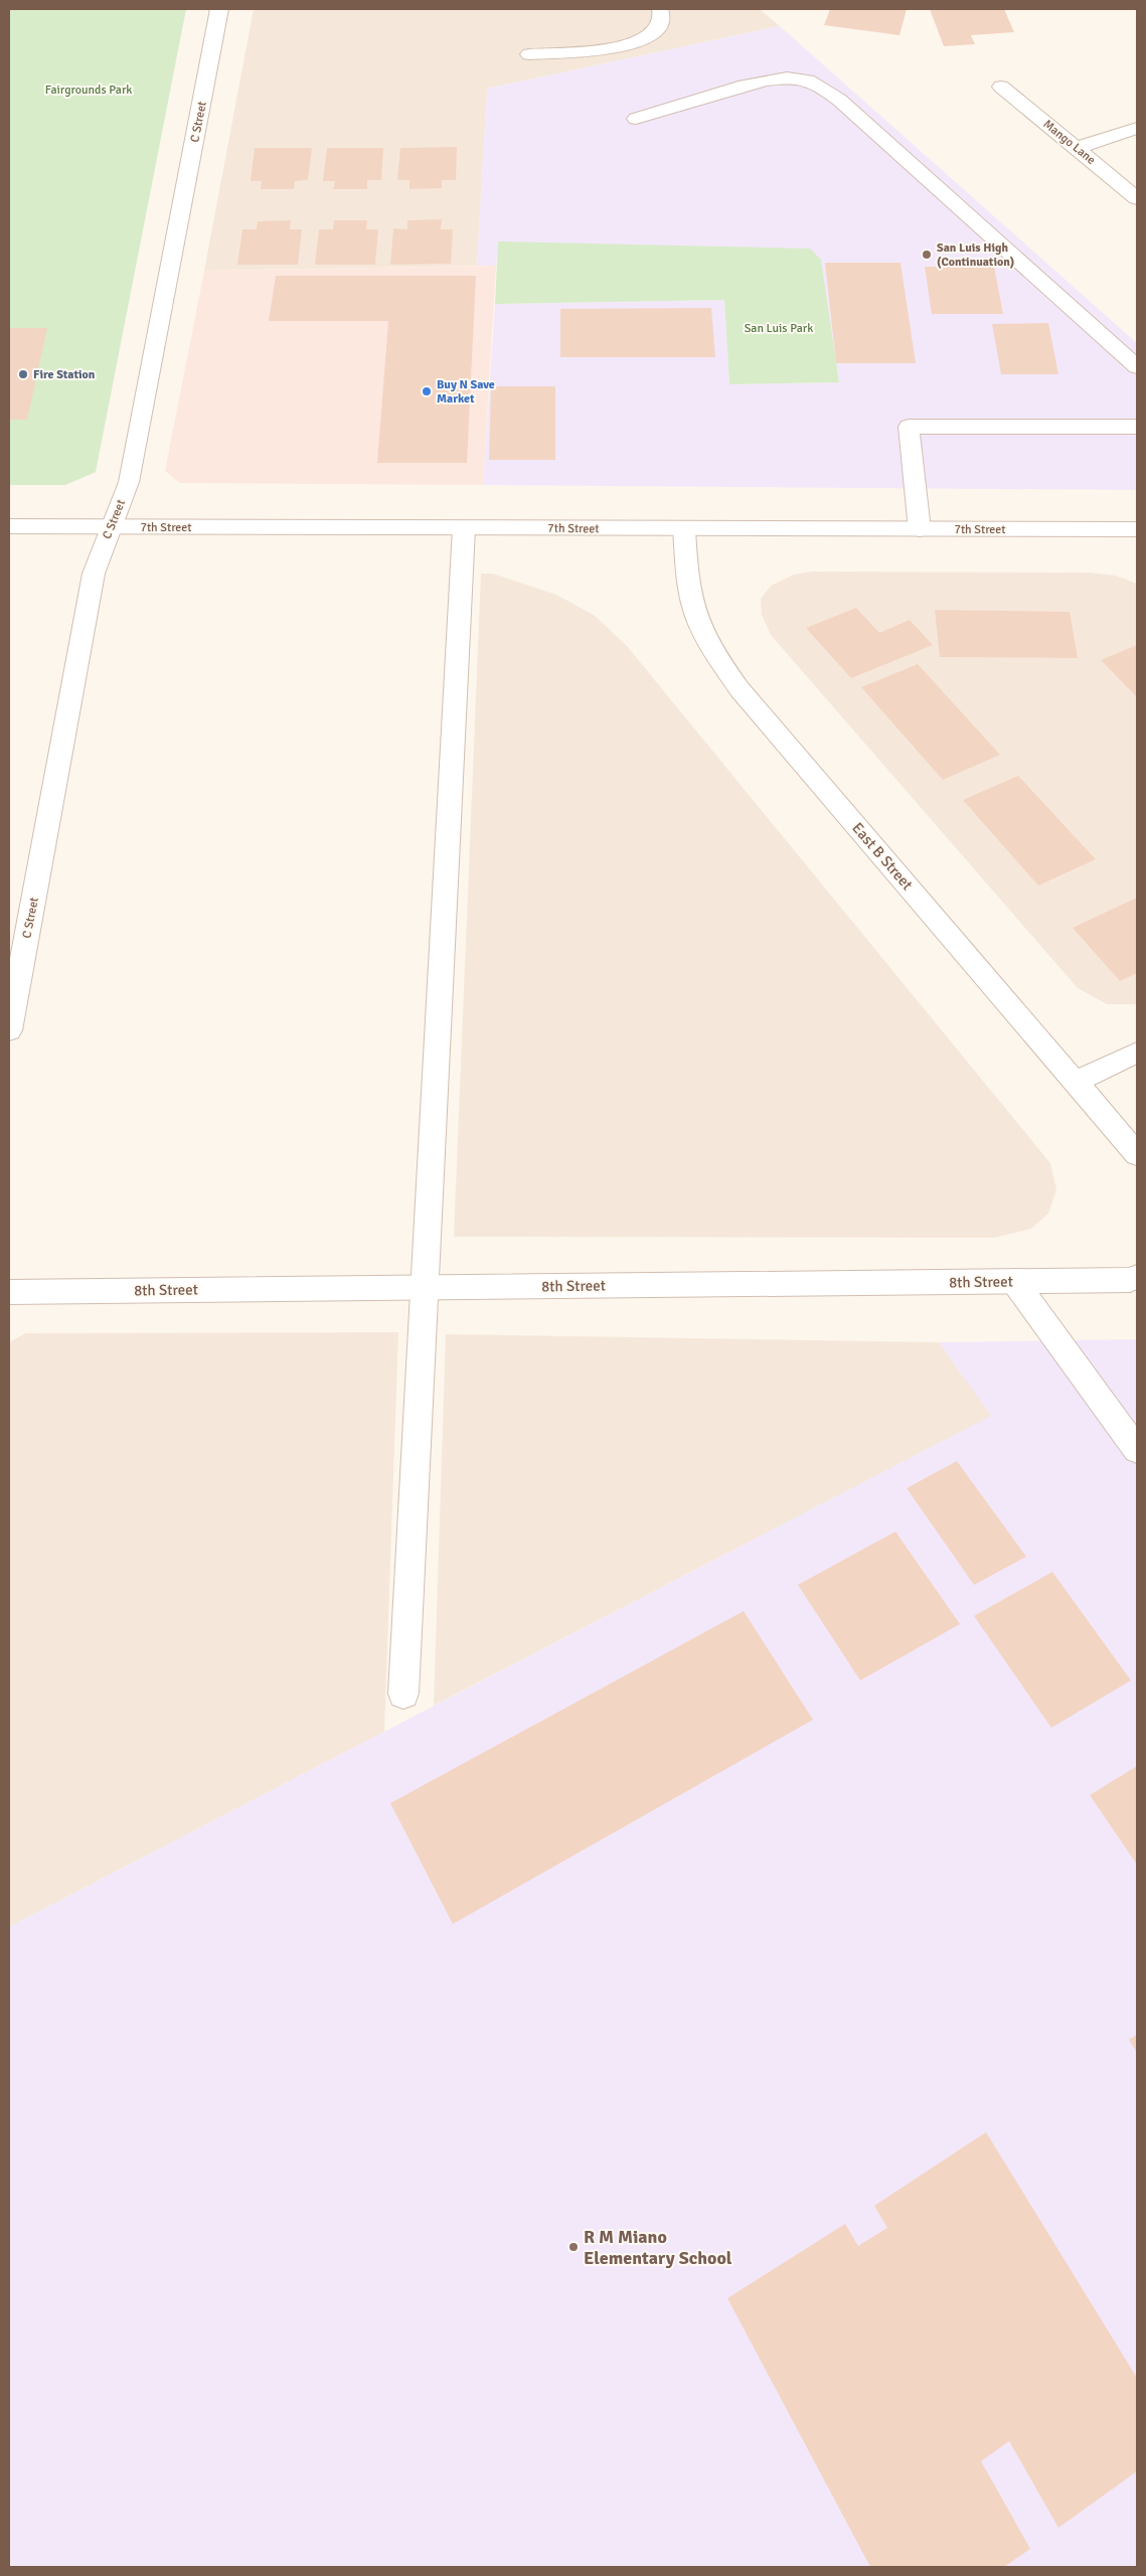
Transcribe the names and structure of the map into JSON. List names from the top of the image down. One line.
{"streets":{"street":["C Street","Mango Lane","7th Street","East B Street","8th Street"]},"crossings":[["C Street","7th Street"],["7th Street","East B Street"]],"parks":["Fairgrounds Park","San Luis Park"],"places":["San Luis High (Continuation)","Fire Station","Buy N Save Market","R M Miano Elementary School"]}
